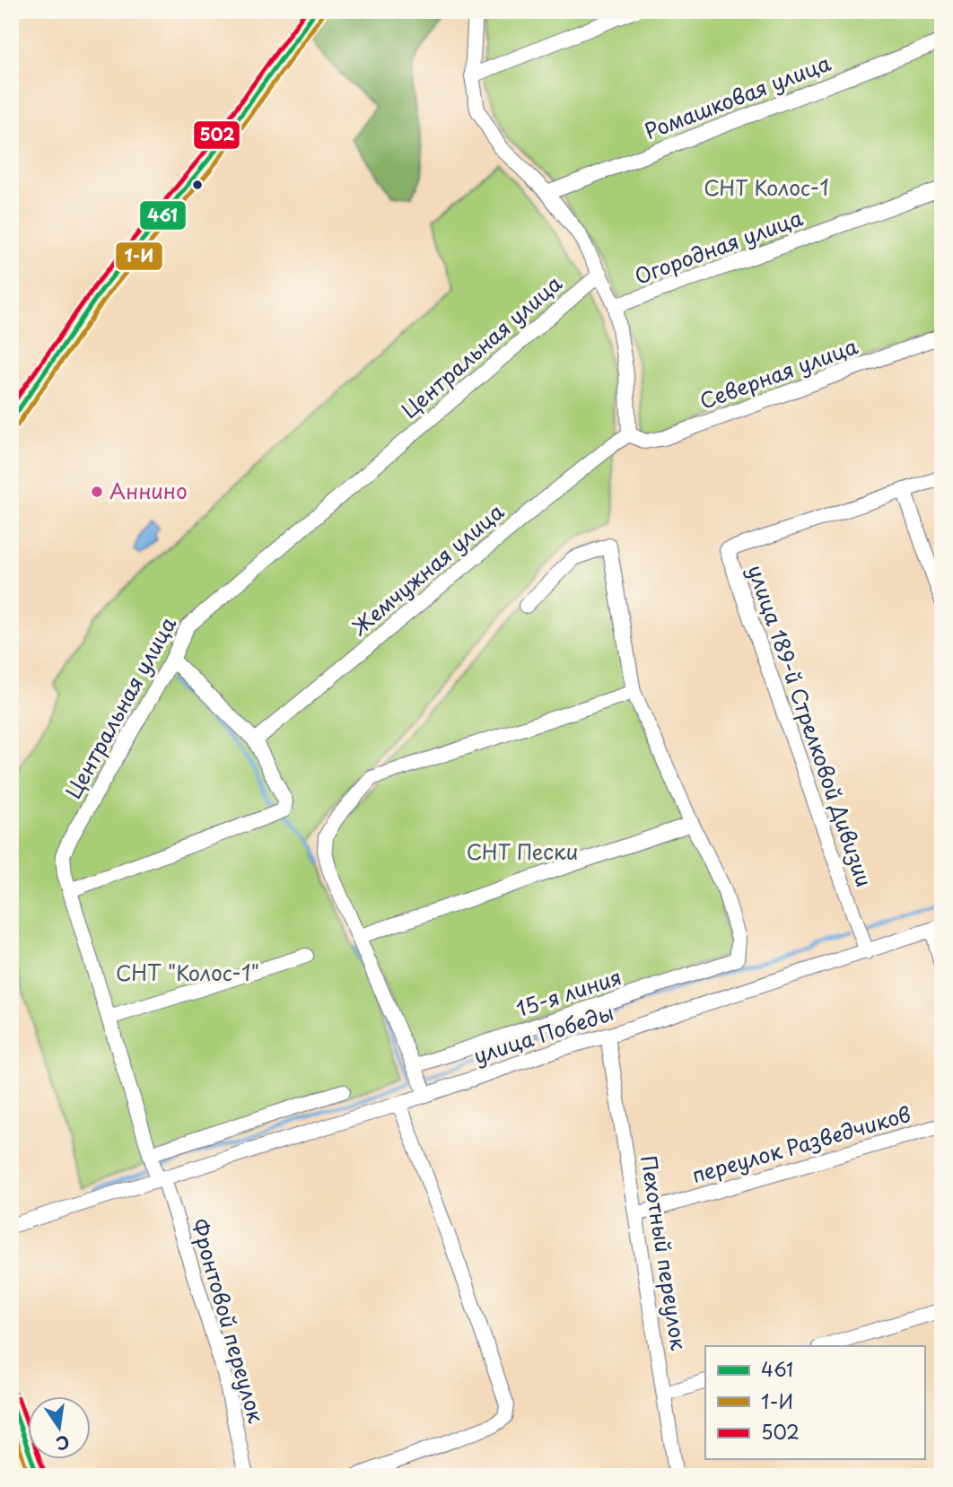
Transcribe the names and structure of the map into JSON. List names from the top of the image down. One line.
{"streets":{"street":["Ромашковая улица","Огородная улица","Центральная улица","Северная улица","Жемчужная улица","улица 189-й Стрелковой Дивизии","15-я линия","улица Победы","переулок Разведчиков","Пехотный переулок","Фронтовой переулок"]},"crossings":[["Центральная улица","улица Победы"],["Центральная улица","Фронтовой переулок"],["Северная улица","Жемчужная улица"],["улица 189-й Стрелковой Дивизии","улица Победы"],["улица Победы","Пехотный переулок"],["улица Победы","Фронтовой переулок"],["переулок Разведчиков","Пехотный переулок"]],"parks":["СНТ Колос-1","СНТ Пески","СНТ \"Колос-1\""],"places":["Аннино"],"lines":["transit line 461","transit line 502","transit line 1-И"],"legend":["461","1-И","502"],"north":"bottom"}
